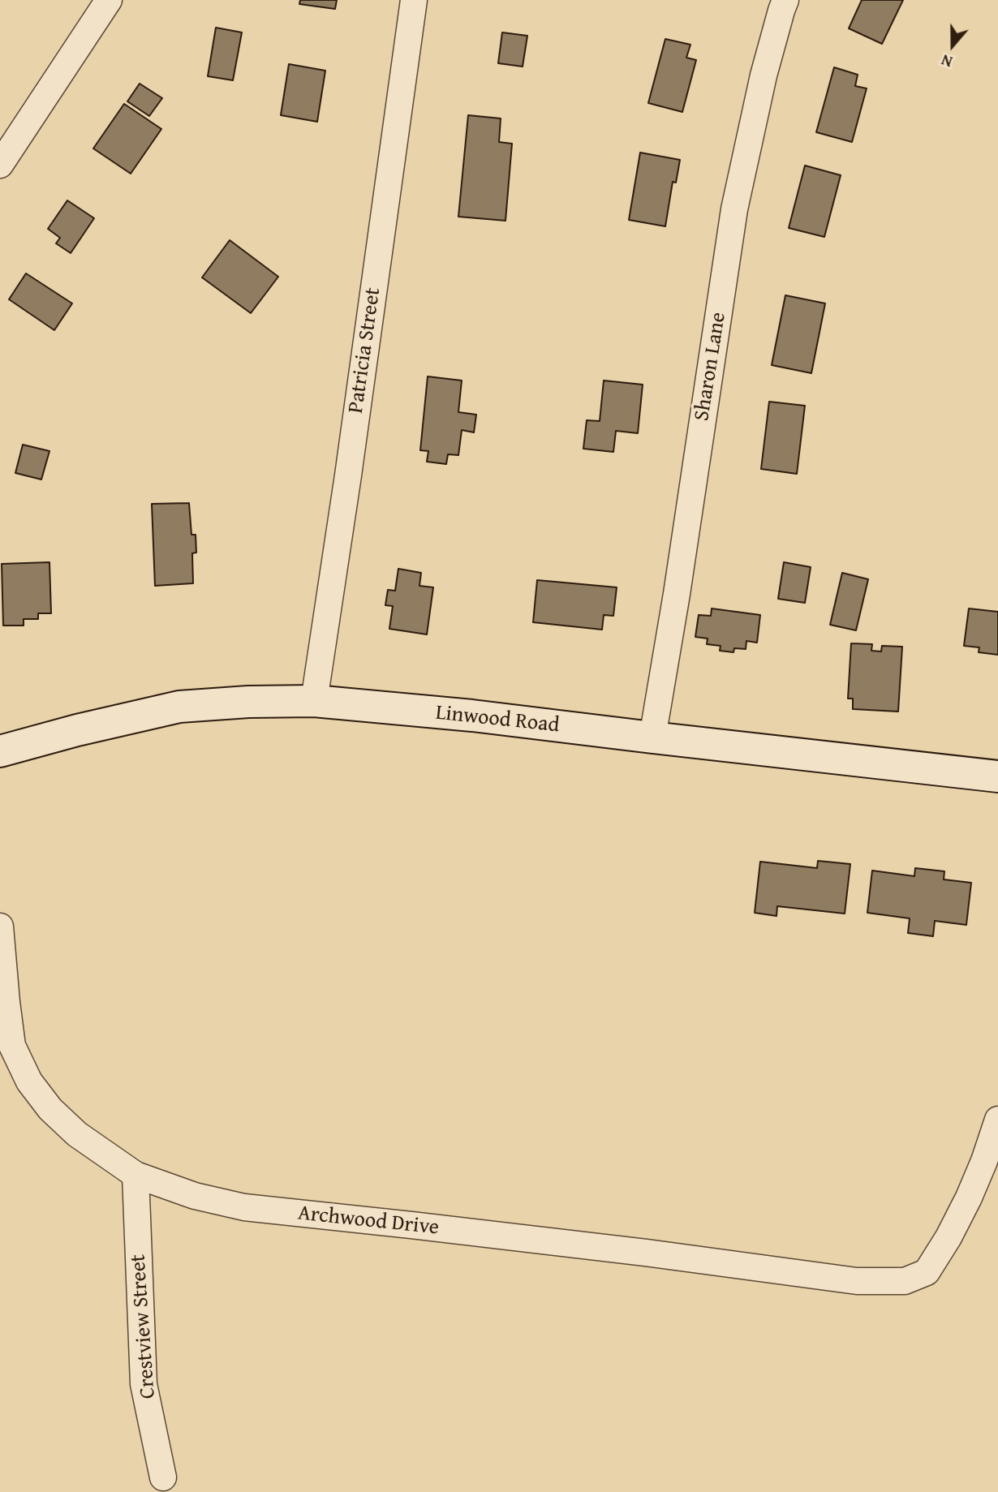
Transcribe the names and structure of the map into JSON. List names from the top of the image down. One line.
{"streets":{"main road":["Linwood Road"],"street":["Patricia Street","Sharon Lane","Archwood Drive","Crestview Street"]},"crossings":[["Patricia Street","Linwood Road"],["Sharon Lane","Linwood Road"],["Archwood Drive","Crestview Street"]],"north":"bottom"}
